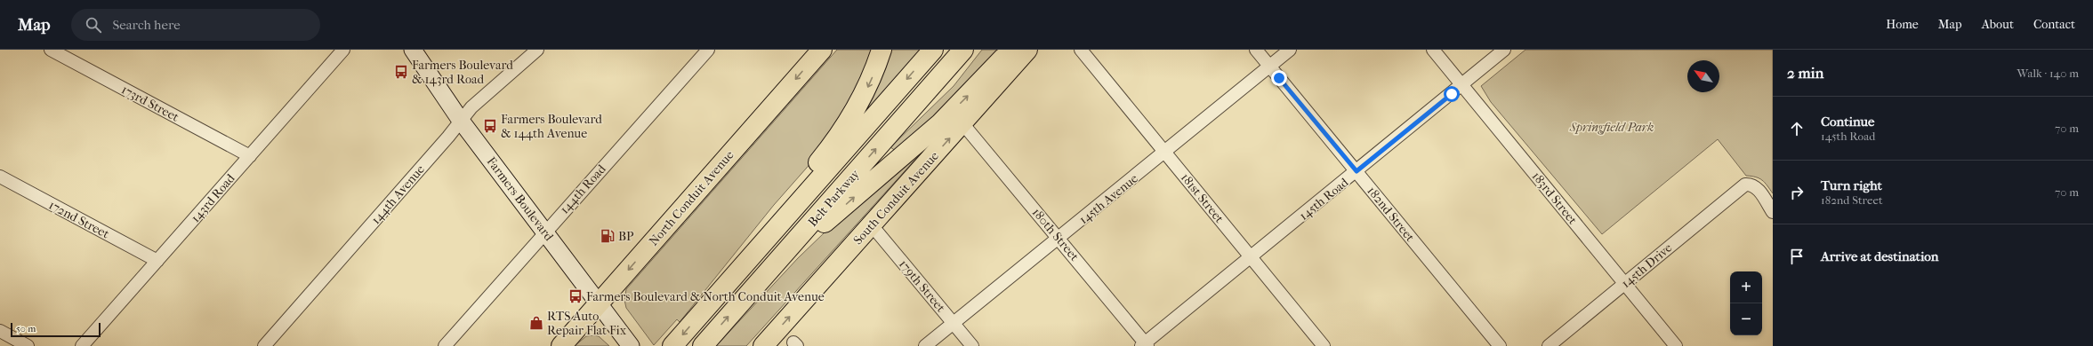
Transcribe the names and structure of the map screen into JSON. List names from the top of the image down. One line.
{"streets":{"main road":["North Conduit Avenue","Belt Parkway","South Conduit Avenue","Farmers Boulevard"],"street":["173rd Street","144th Road","144th Avenue","143rd Road","181st Street","183rd Street","145th Avenue","145th Road","182nd Street","172nd Street","180th Street","145th Drive","179th Street"]},"crossings":[["173rd Street","143rd Road"],["144th Road","Farmers Boulevard"],["144th Avenue","Farmers Boulevard"],["143rd Road","172nd Street"],["North Conduit Avenue","Farmers Boulevard"],["South Conduit Avenue","180th Street"],["South Conduit Avenue","179th Street"],["181st Street","145th Avenue"],["181st Street","145th Road"],["183rd Street","145th Road"],["183rd Street","145th Drive"],["145th Avenue","182nd Street"],["145th Avenue","180th Street"],["145th Avenue","179th Street"],["145th Road","182nd Street"],["145th Road","180th Street"]],"parks":["Springfield Park"],"places":{"bus stop":["Farmers Boulevard & 143rd Road","Farmers Boulevard & 144th Avenue","Farmers Boulevard & North Conduit Avenue"],"fuel station":["BP"],"shop":["RTS Auto Repair Flat Fix"]},"scale_bar":"50 m","north":"top left","page":{"header":"Map","search":"Search here","nav":["Home","Map","About","Contact"],"heading":["2 min","Walk · 140 m"],"list":[["Continue","145th Road","70 m"],["Turn right","182nd Street","70 m"],"Arrive at destination"],"map_buttons":["+","−"],"scale":"50 m"}}
